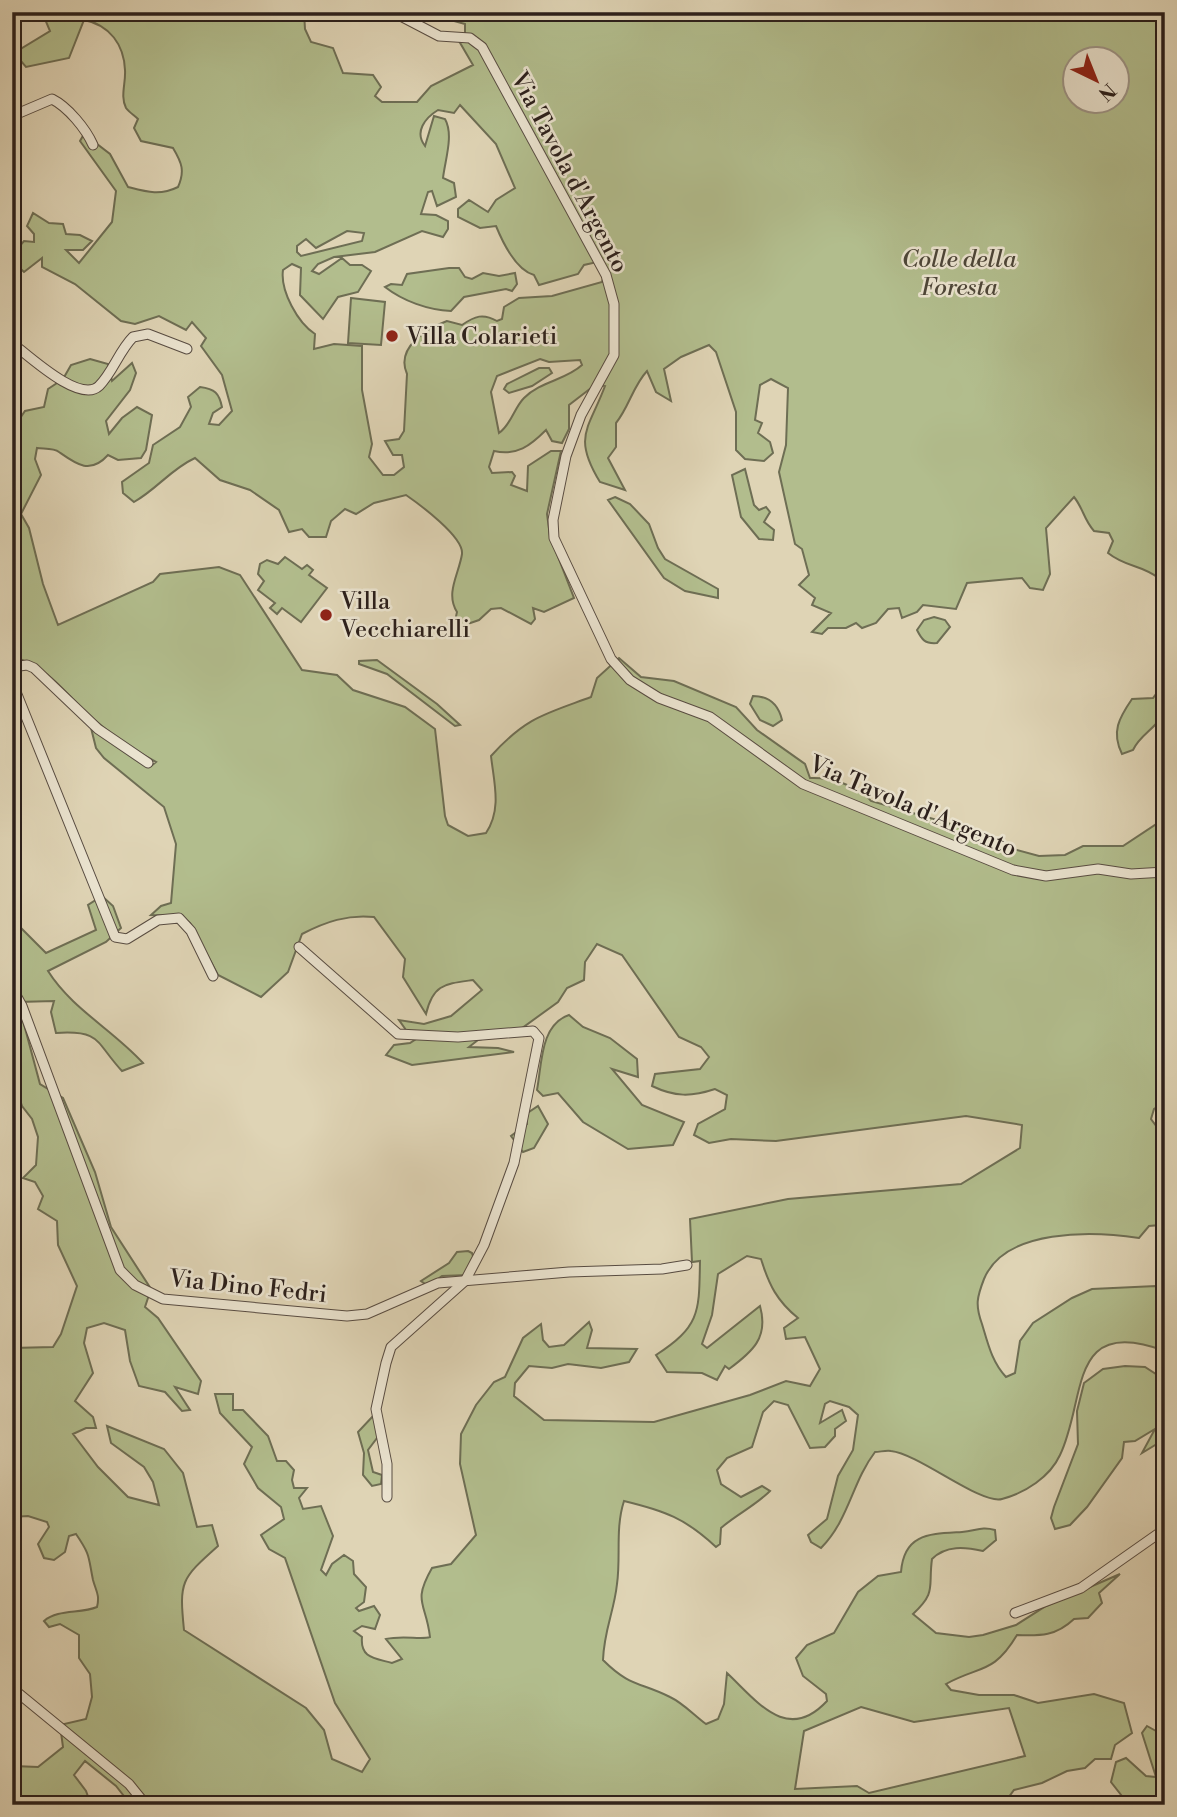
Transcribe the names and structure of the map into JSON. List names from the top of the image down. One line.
{"streets":{"street":["Via Tavola d'Argento","Via Dino Fedri"]},"parks":["Colle della Foresta"],"places":["Villa Colarieti","Villa Vecchiarelli"],"north":"bottom right"}
